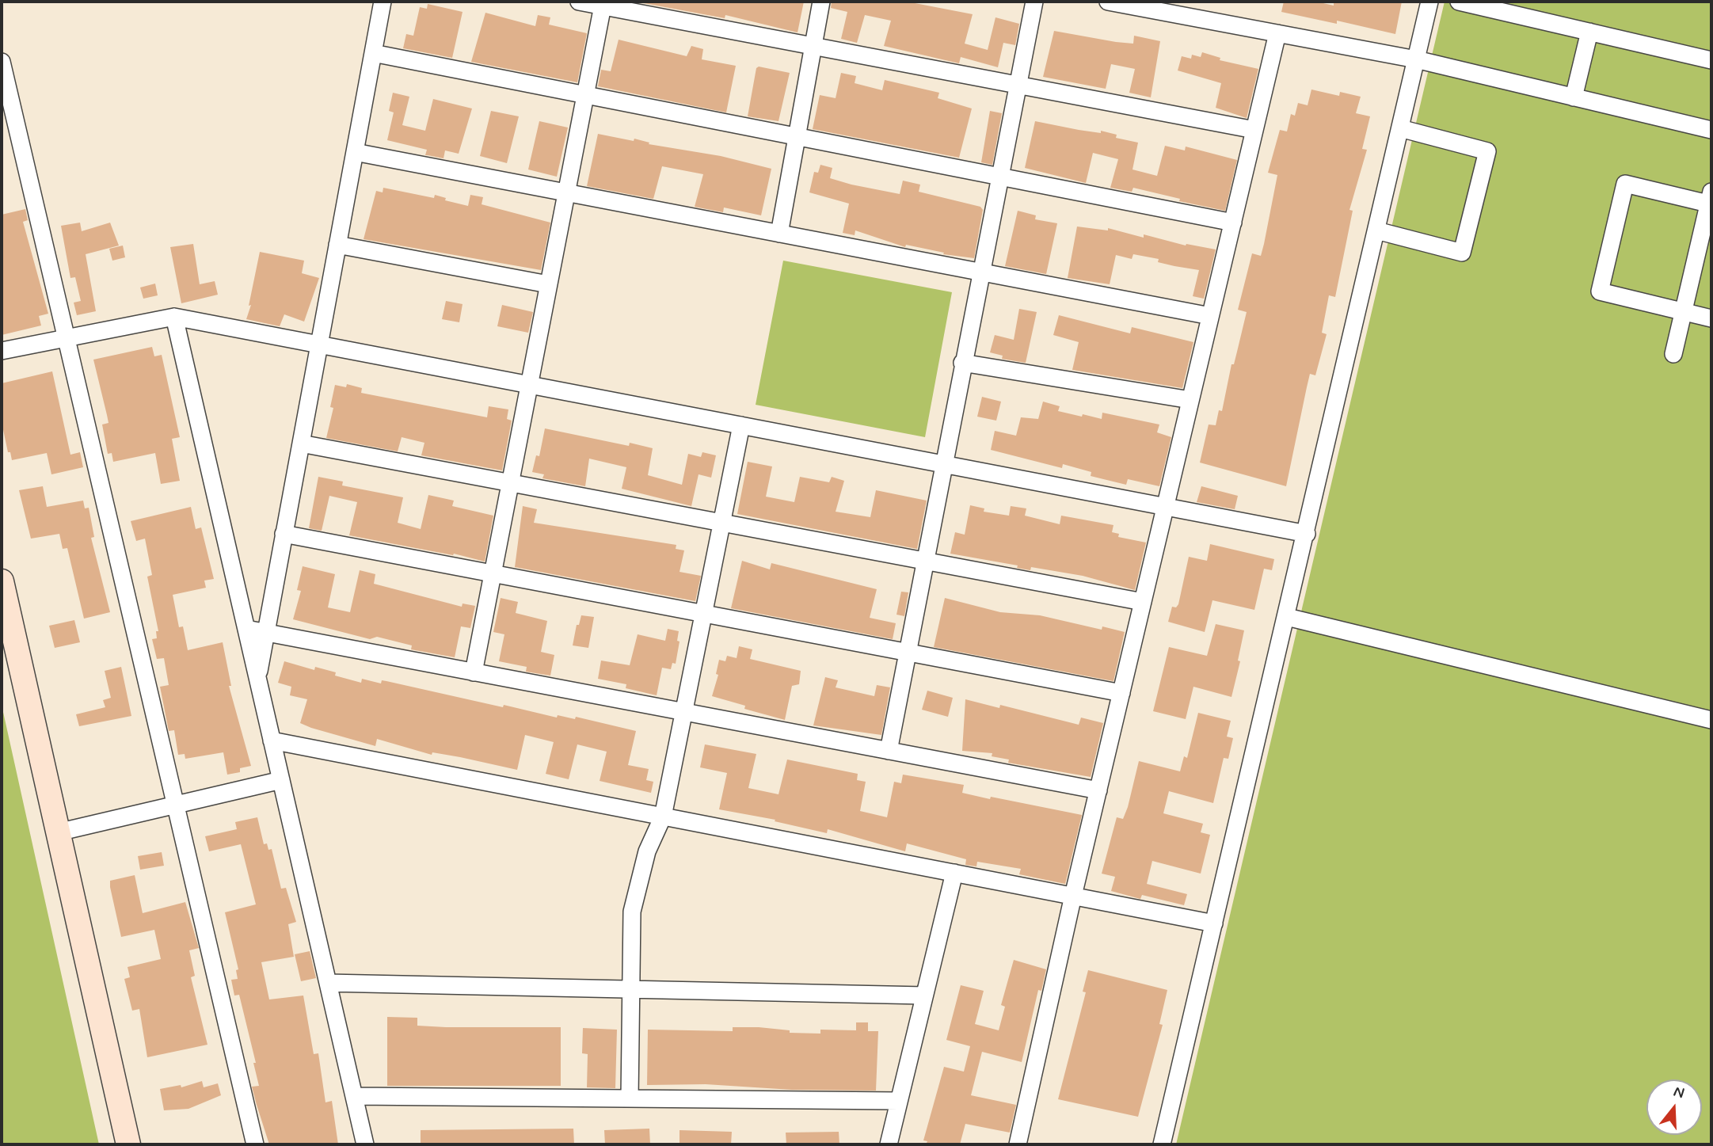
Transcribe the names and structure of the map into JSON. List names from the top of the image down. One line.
{"north":"top"}
